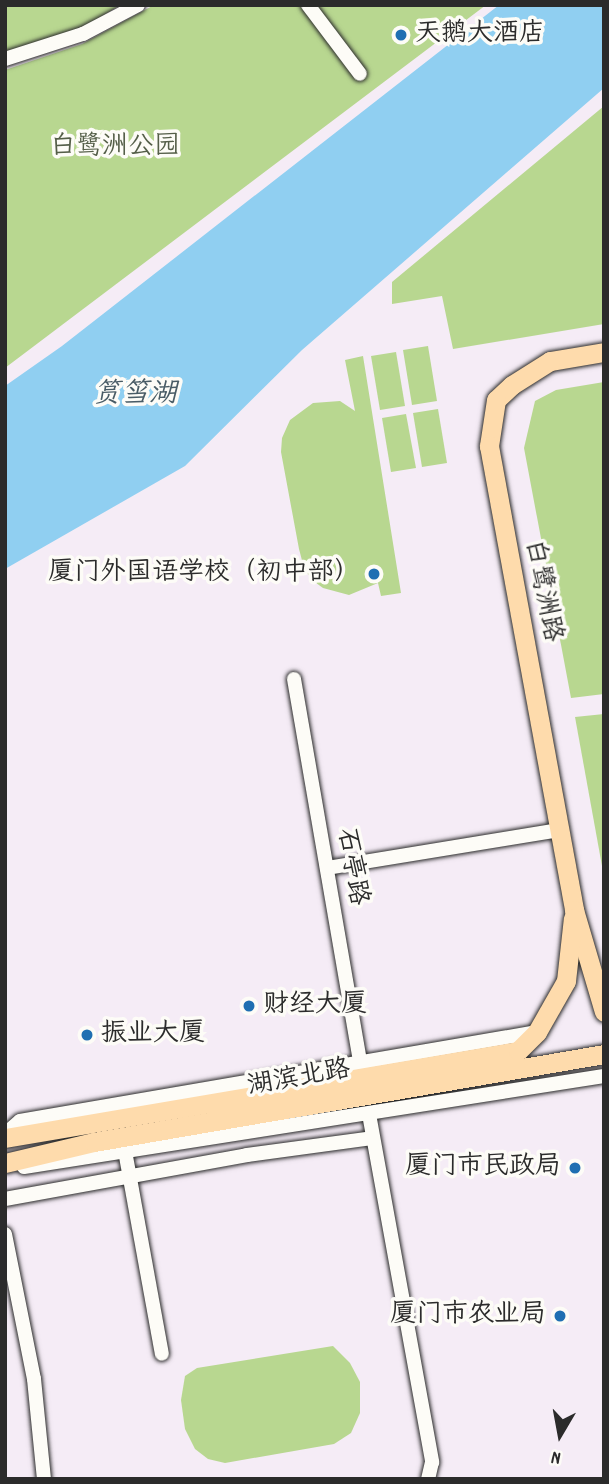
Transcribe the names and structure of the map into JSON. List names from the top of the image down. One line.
{"streets":{"main road":["白鹭洲路","湖滨北路"],"street":["石亭路"]},"crossings":[["白鹭洲路","湖滨北路"]],"water":["筼筜湖"],"parks":["白鹭洲公园"],"places":["天鹅大酒店","厦门外国语学校（初中部）","财经大厦","振业大厦","厦门市民政局","厦门市农业局"],"north":"bottom"}
